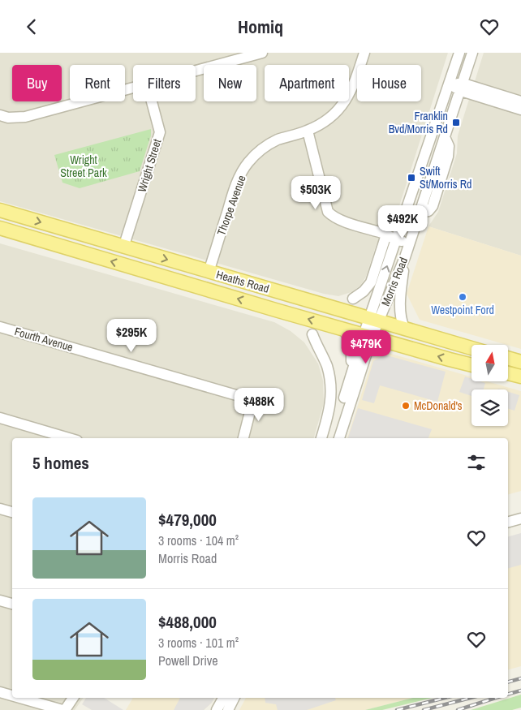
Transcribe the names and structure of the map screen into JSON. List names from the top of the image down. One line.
{"streets":{"main road":["Heaths Road"],"street":["Wright Street","Thorpe Avenue","Morris Road","Fourth Avenue"]},"crossings":[["Wright Street","Heaths Road"],["Thorpe Avenue","Heaths Road"],["Heaths Road","Morris Road"]],"parks":["Wright Street Park"],"places":{"transit":["Franklin Bvd/Morris Rd","Swift St/Morris Rd"],"other":["Westpoint Ford","McDonald's"]},"north":"top","page":{"header":"Homiq","chip":["Buy","Rent","Filters","New","Apartment","House"],"price":["$503K","$492K","$295K","$479K","$488K"],"heading":"5 homes","list":[{"name":"$479,000","note":"3 rooms · 104 m² · Morris Road"},{"name":"$488,000","note":"3 rooms · 101 m² · Powell Drive"}]}}
